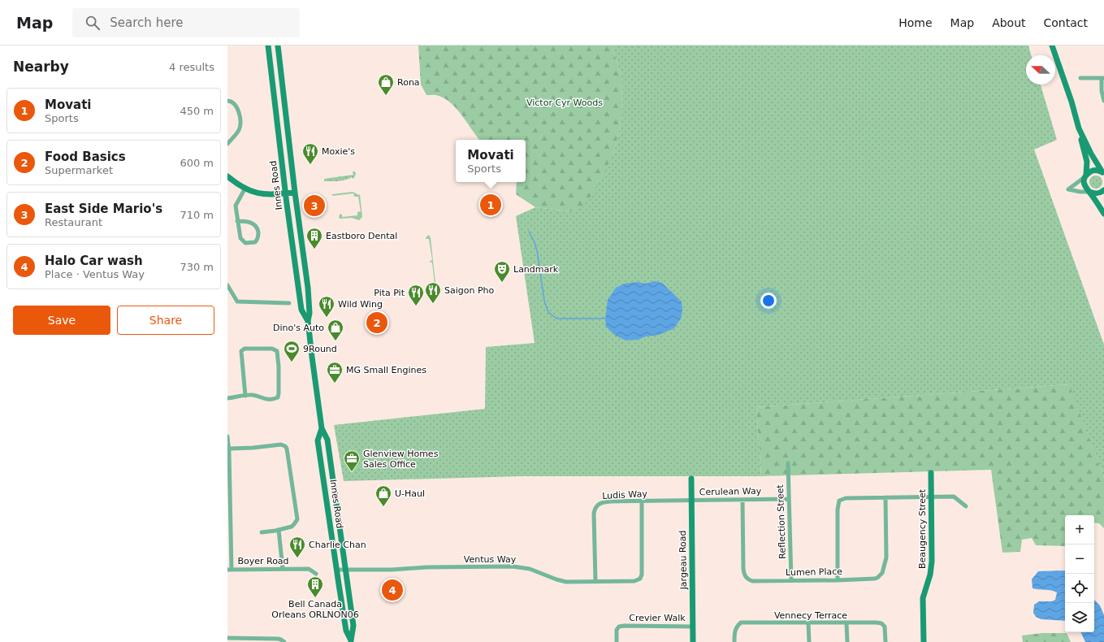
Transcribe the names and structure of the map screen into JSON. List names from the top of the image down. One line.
{"streets":{"main road":["Innes Road","Beaugency Street","Jargeau Road"],"street":["Cerulean Way","Ludis Way","Reflection Street","Ventus Way","Boyer Road","Lumen Place","Vennecy Terrace","Crevier Walk"]},"crossings":[["Innes Road","Ventus Way"],["Cerulean Way","Ludis Way"],["Cerulean Way","Reflection Street"],["Cerulean Way","Jargeau Road"],["Cerulean Way","Lumen Place"],["Ludis Way","Ventus Way"],["Ludis Way","Jargeau Road"],["Reflection Street","Lumen Place"],["Jargeau Road","Crevier Walk"]],"parks":["Victor Cyr Woods"],"places":{"shop":["Rona","Dino's Auto","U-Haul"],"restaurant":["Moxie's","Saigon Pho","Pita Pit","Wild Wing","Charlie Chan"],"building":["Eastboro Dental","Bell Canada Orleans ORLNON06"],"theatre":["Landmark"],"sports":["9Round"],"office":["MG Small Engines","Glenview Homes Sales Office"]},"north":"left","page":{"header":"Map","search":"Search here","nav":["Home","Map","About","Contact"],"heading":["Nearby","4 results"],"list":[{"mark":"1","name":"Movati","note":"Sports","value":"450 m"},{"mark":"2","name":"Food Basics","note":"Supermarket","value":"600 m"},{"mark":"3","name":"East Side Mario's","note":"Restaurant","value":"710 m"},{"mark":"4","name":"Halo Car wash","note":"Place · Ventus Way","value":"730 m"}],"popup":["Movati","Sports"],"pins":["1","3","2","4"],"buttons":["Save","Share"],"map_buttons":["+","−"]}}
